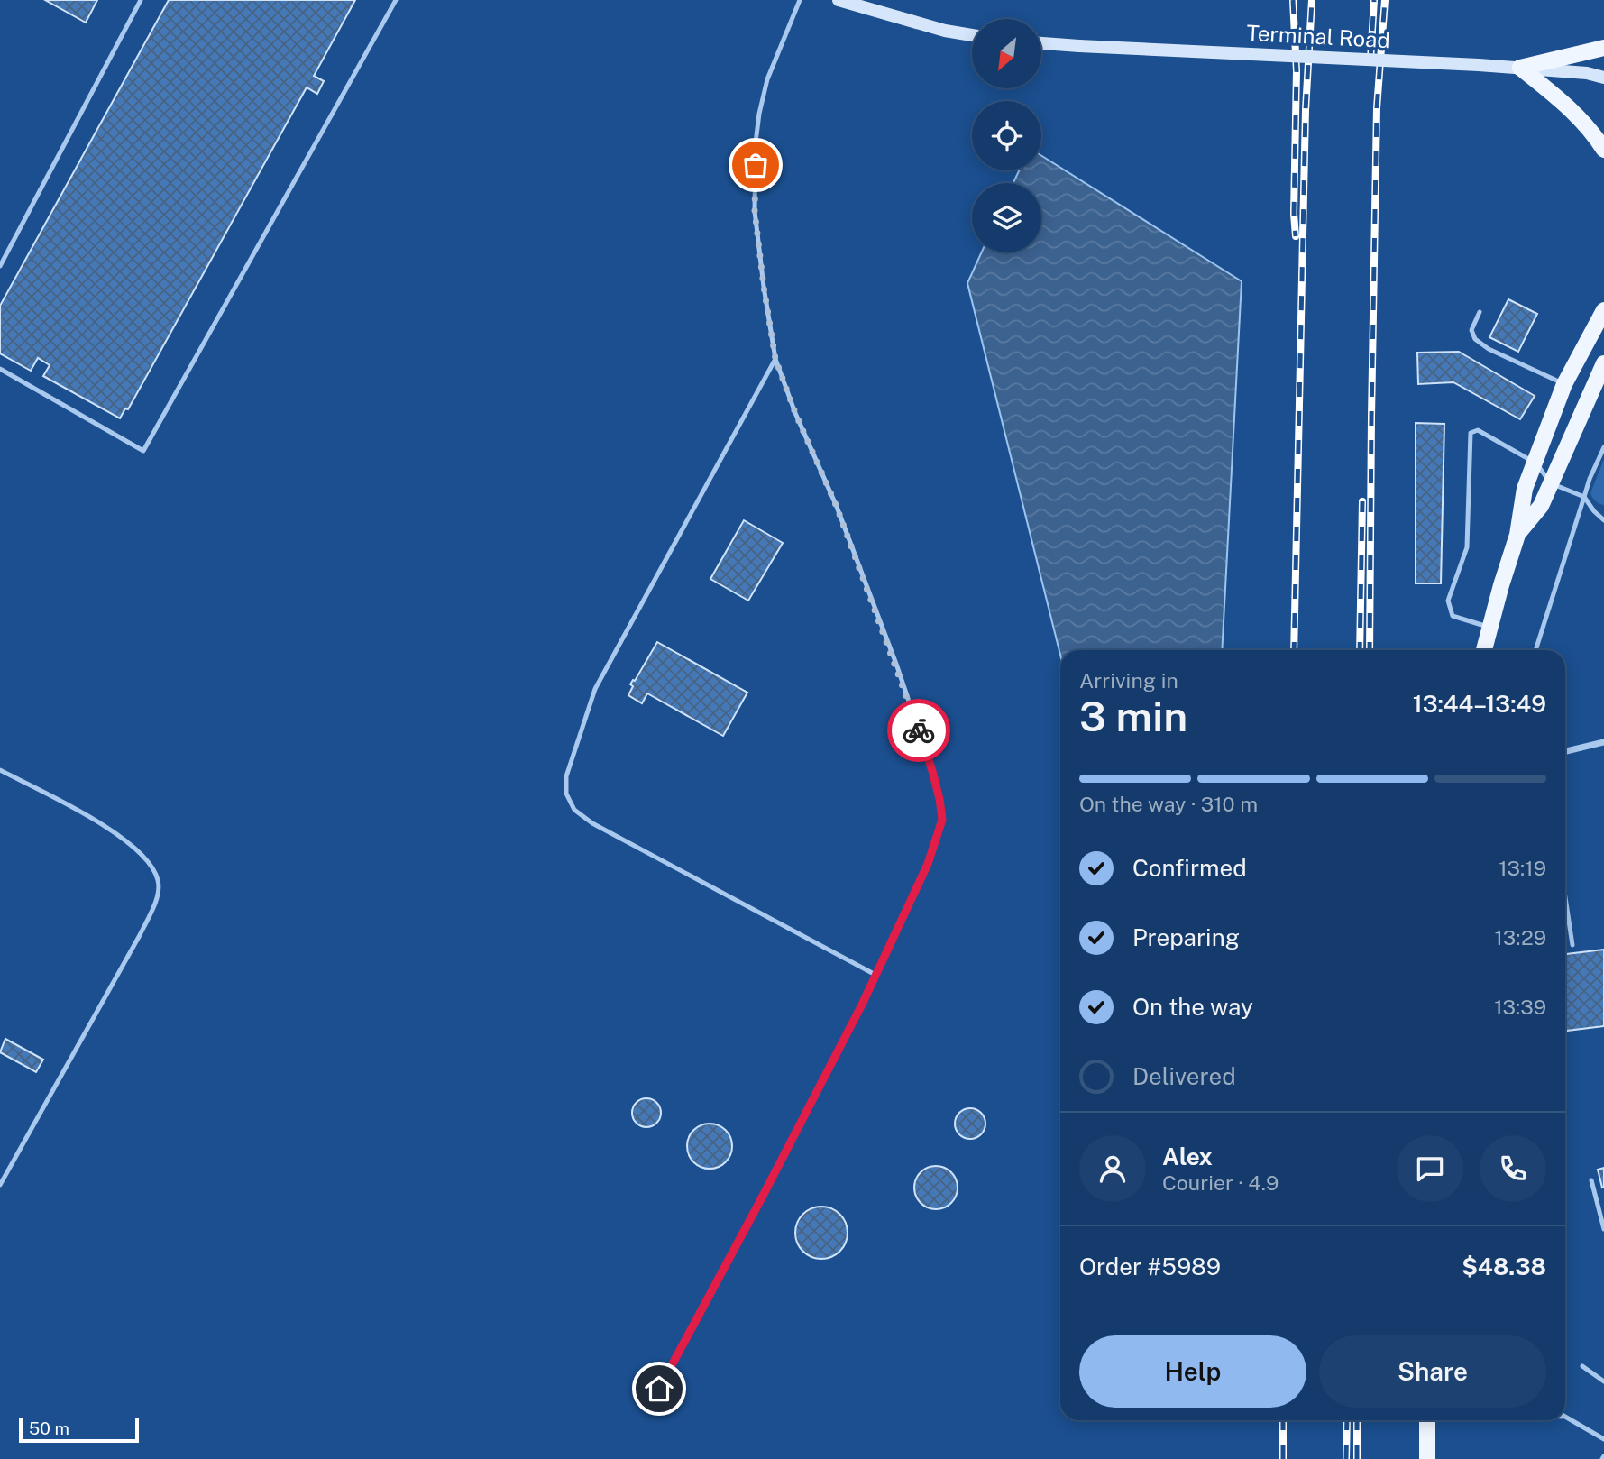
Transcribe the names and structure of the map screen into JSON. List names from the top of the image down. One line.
{"streets":{"main road":["Terminal Road"]},"scale_bar":"50 m","north":"bottom left","page":{"heading":["3 min","Arriving in","13:44–13:49"],"panel":["Alex","Courier · 4.9","Order #5989","$48.38"],"bar":"On the way · 310 m","list":[["Confirmed","13:19"],["Preparing","13:29"],["On the way","13:39"],"Delivered"],"buttons":["Help","Share"],"scale":"50 m"}}
